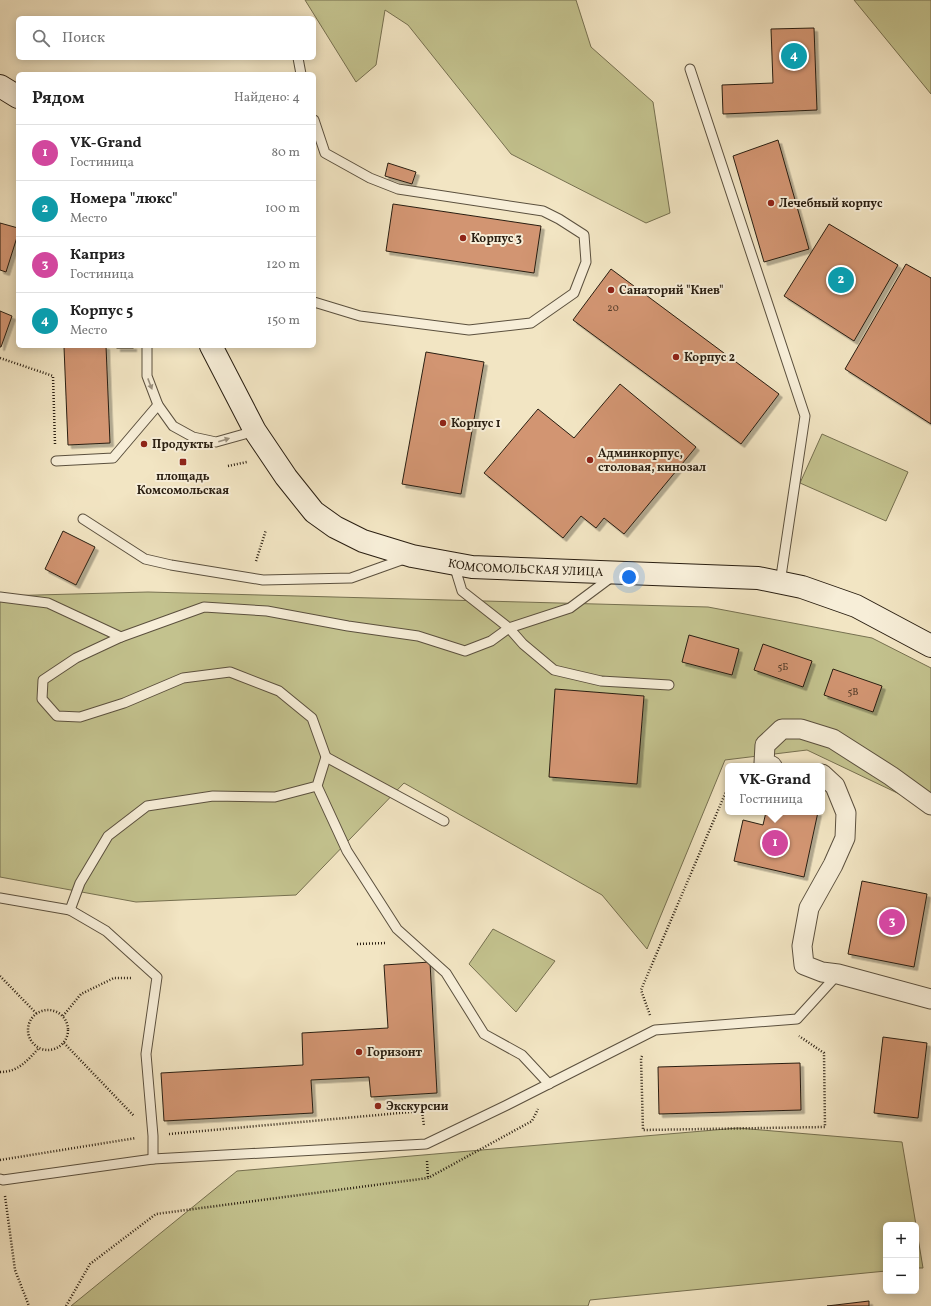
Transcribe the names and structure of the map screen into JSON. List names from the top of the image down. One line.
{"streets":{"main road":["КОМСОМОЛЬСКАЯ УЛИЦА"]},"places":{"other":["Лечебный корпус","Корпус 3","Санаторий \"Киев\"","Корпус 2","Корпус 1","Продукты","Админкорпус, столовая, кинозал","Горизонт","Экскурсии"],"transit":["площадь Комсомольская"]},"house_numbers":["20","5Б","5В"],"page":{"search":"Поиск","pins":["4","2","1","3"],"heading":["Рядом","Найдено: 4"],"list":[{"mark":"1","name":"VK-Grand","note":"Гостиница","value":"80 m"},{"mark":"2","name":"Номера \"люкс\"","note":"Место","value":"100 m"},{"mark":"3","name":"Каприз","note":"Гостиница","value":"120 m"},{"mark":"4","name":"Корпус 5","note":"Место","value":"150 m"}],"popup":["VK-Grand","Гостиница"],"map_buttons":["+","−"]}}
